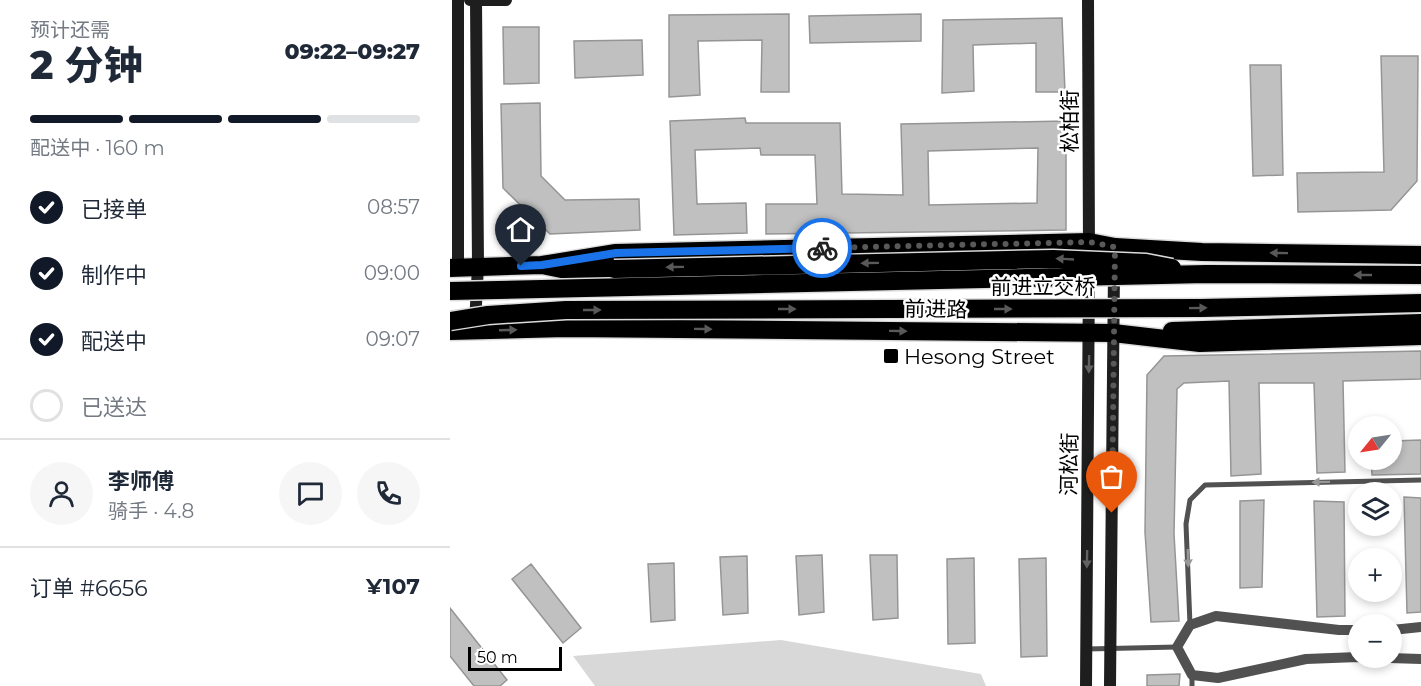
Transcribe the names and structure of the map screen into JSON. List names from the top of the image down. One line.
{"streets":{"highway":["前进立交桥","前进路"],"main road":["松柏街","河松街"]},"crossings":[["松柏街","河松街"],["前进路","河松街"]],"places":{"transit":["Hesong Street"]},"scale_bar":"50 m","north":"bottom left","page":{"heading":["2 分钟","预计还需","09:22–09:27"],"panel":["李师傅","骑手 · 4.8","订单 #6656","¥107"],"bar":"配送中 · 160 m","list":[["已接单","08:57"],["制作中","09:00"],["配送中","09:07"],"已送达"],"map_buttons":["+","−"],"scale":"50 m"}}
